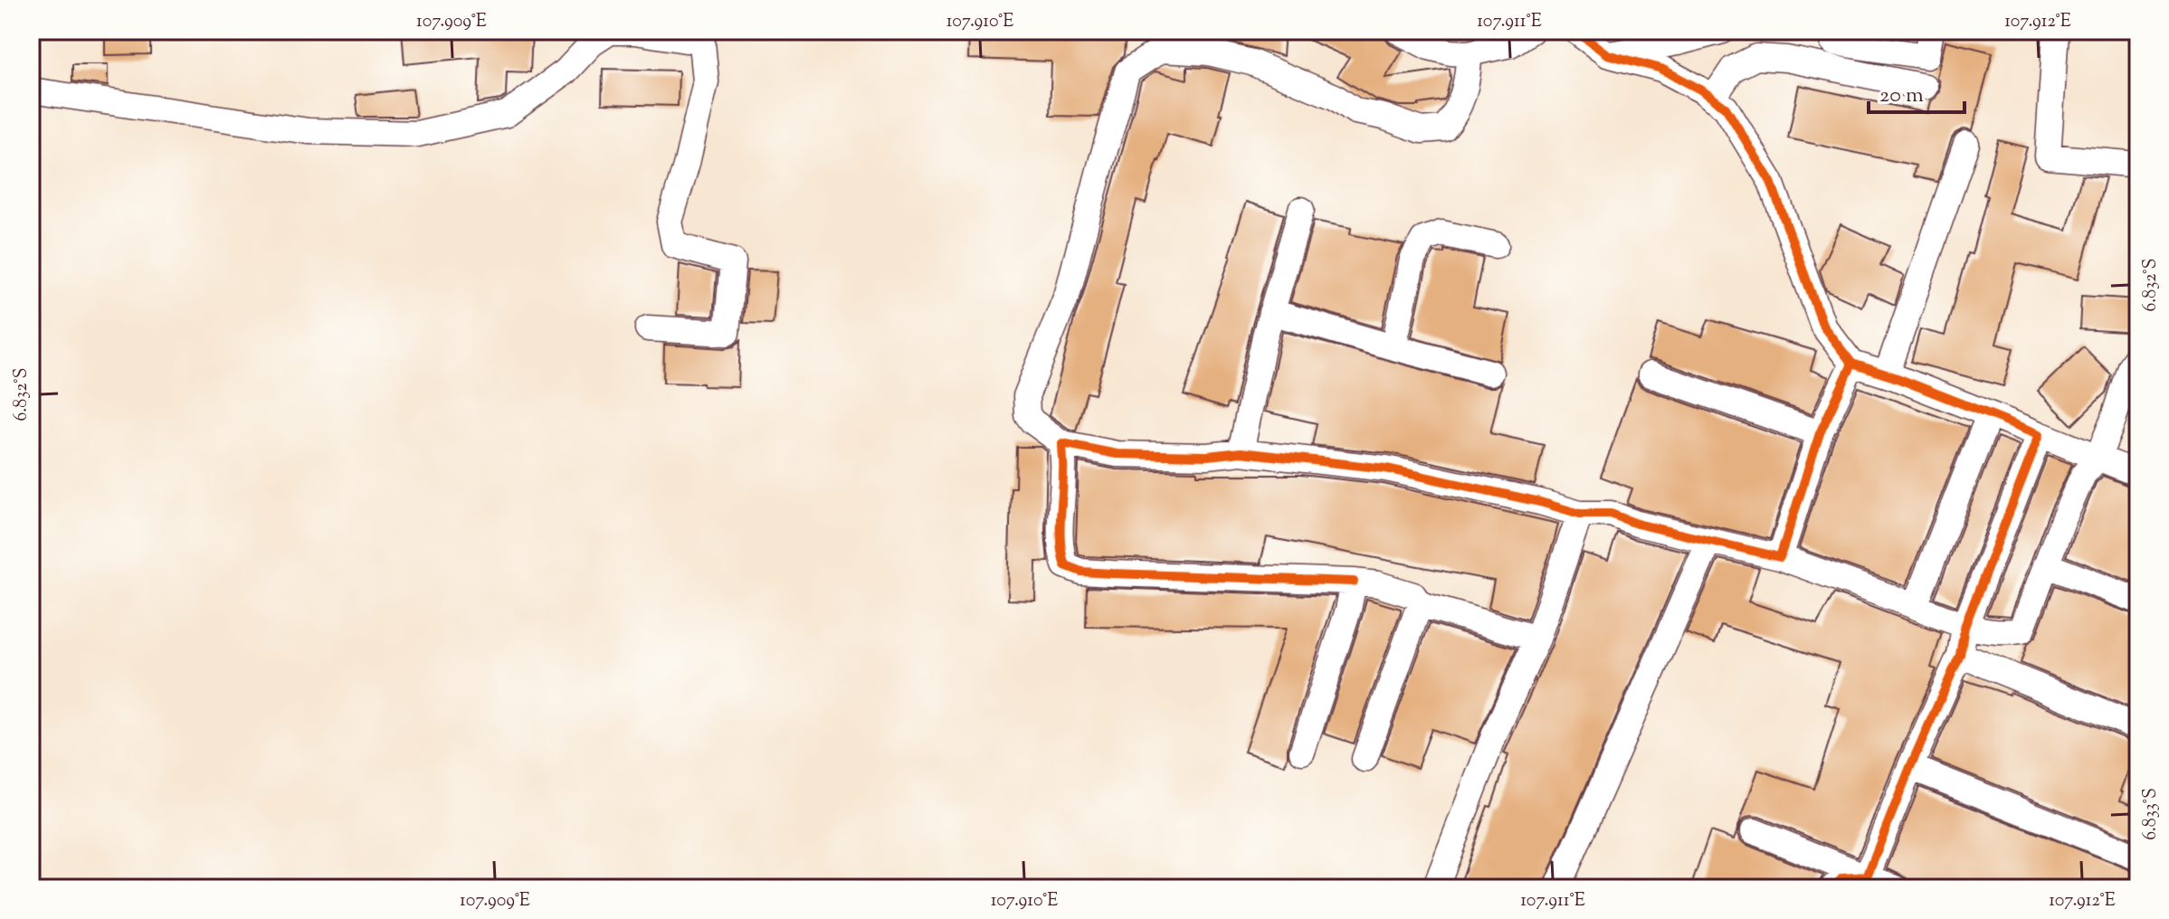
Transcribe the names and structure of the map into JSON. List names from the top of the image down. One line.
{"scale_bar":"20 m","coordinates":["107.909°E","107.910°E","107.911°E","107.912°E","6.832°S","6.833°S"]}
